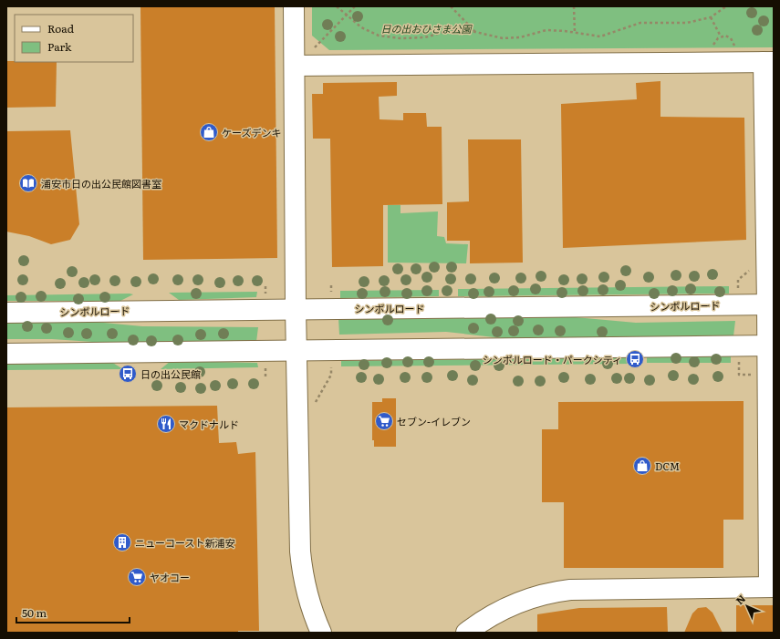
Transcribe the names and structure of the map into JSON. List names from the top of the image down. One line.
{"streets":{"street":["シンボルロード"]},"parks":["日の出おひさま公園"],"places":{"shop":["ケーズデンキ","DCM"],"library":["浦安市日の出公民館図書室"],"bus stop":["シンボルロード・パークシティ","日の出公民館"],"supermarket":["セブン-イレブン","ヤオコー"],"restaurant":["マクドナルド"],"building":["ニューコースト新浦安"]},"legend":["Road","Park"],"scale_bar":"50 m","north":"top left"}
